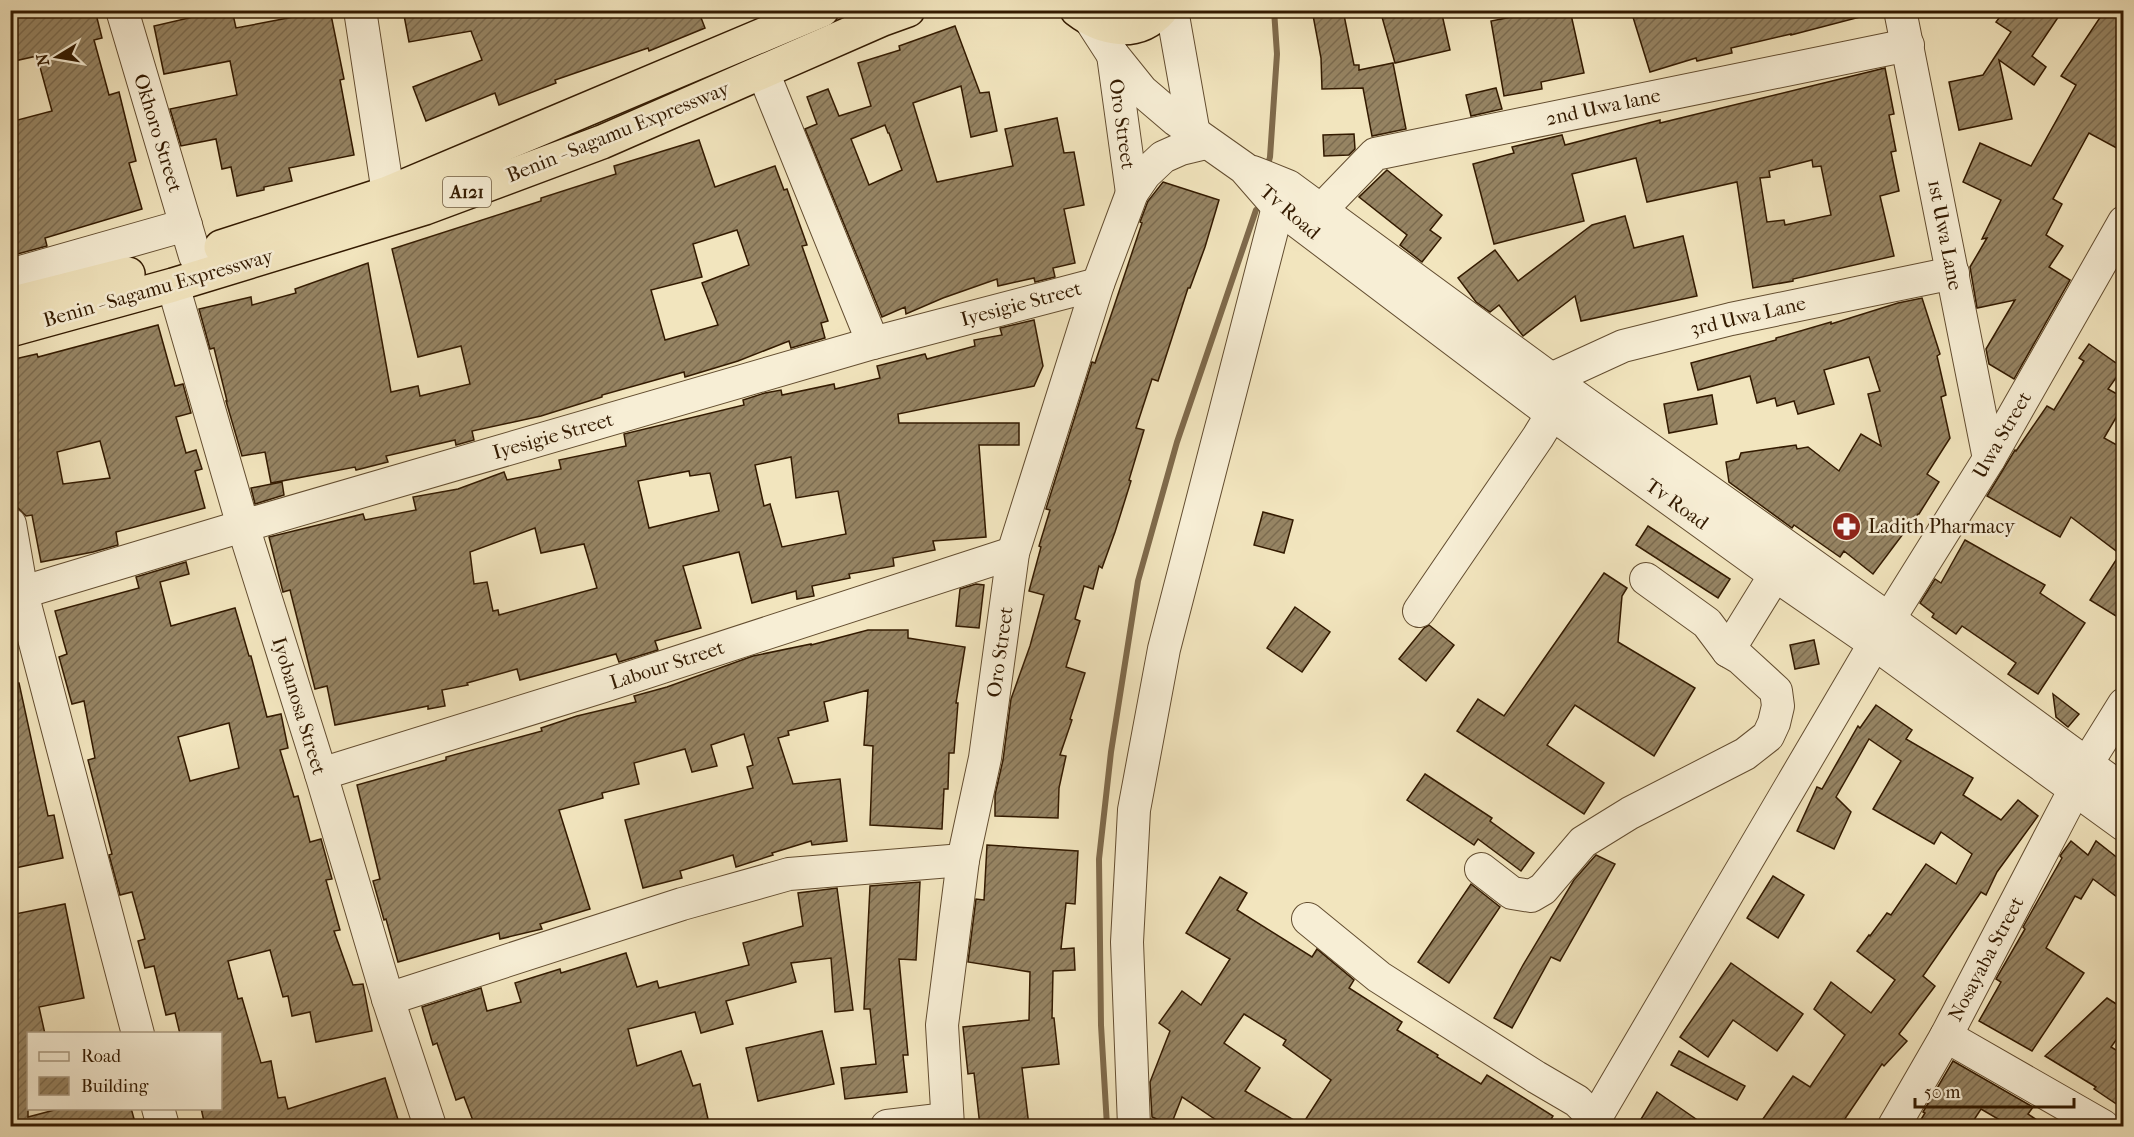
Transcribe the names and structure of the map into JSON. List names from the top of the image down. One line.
{"streets":{"highway":["Benin - Sagamu Expressway","A121"],"street":["2nd Uwa lane","Oro Street","Okhoro Street","Tv Road","1st Uwa Lane","Iyesigie Street","3rd Uwa Lane","Uwa Street","Labour Street","Iyobanosa Street","Nosayaba Street"]},"crossings":[["2nd Uwa lane","Tv Road"],["2nd Uwa lane","1st Uwa Lane"],["Oro Street","Tv Road"],["Oro Street","Iyesigie Street"],["Oro Street","Labour Street"],["Benin - Sagamu Expressway","Iyobanosa Street"],["Okhoro Street","A121"],["Tv Road","3rd Uwa Lane"],["Tv Road","Uwa Street"],["Tv Road","Nosayaba Street"],["1st Uwa Lane","3rd Uwa Lane"],["1st Uwa Lane","Uwa Street"],["Iyesigie Street","Iyobanosa Street"],["Labour Street","Iyobanosa Street"]],"places":{"pharmacy":["Ladith Pharmacy"]},"legend":["Road","Building"],"scale_bar":"50 m","north":"left"}
